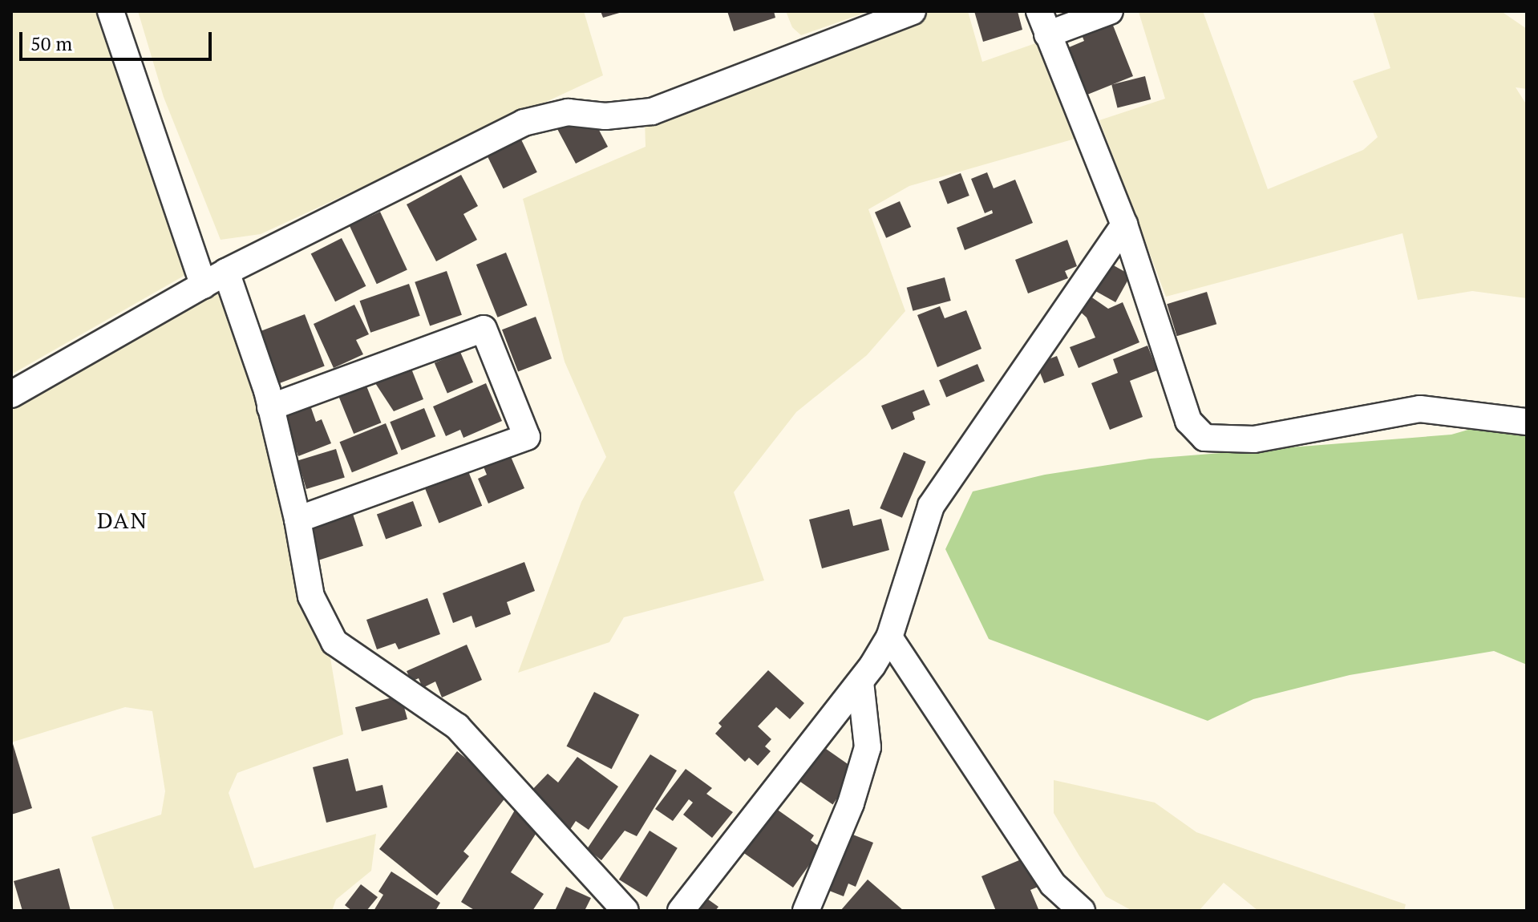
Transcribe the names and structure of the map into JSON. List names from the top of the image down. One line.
{"districts":["DAN"],"scale_bar":"50 m"}
